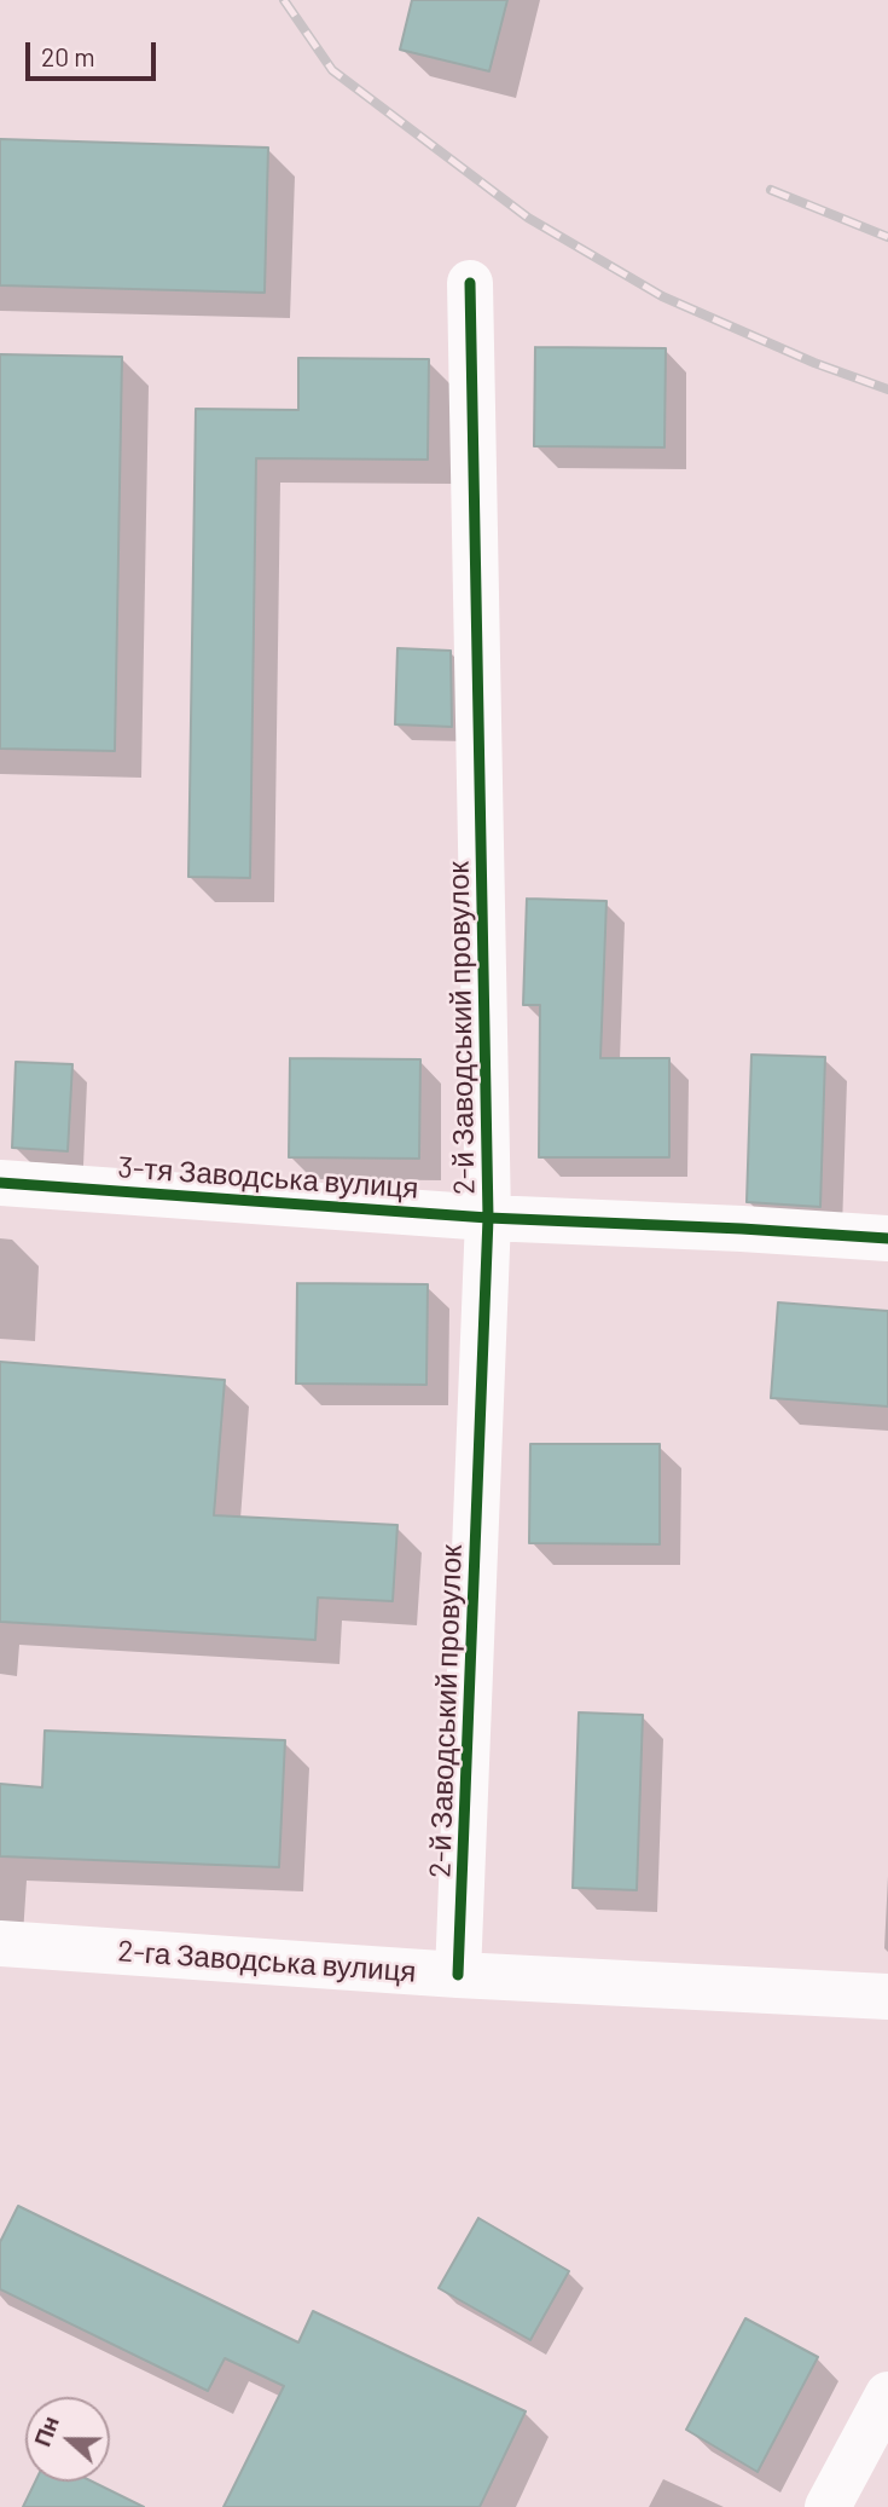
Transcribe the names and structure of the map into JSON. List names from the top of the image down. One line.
{"streets":{"street":["2-й Заводський провулок","3-тя Заводська вулиця","2-га Заводська вулиця"]},"crossings":[["2-й Заводський провулок","3-тя Заводська вулиця"],["2-й Заводський провулок","2-га Заводська вулиця"]],"scale_bar":"20 m","north":"left"}
